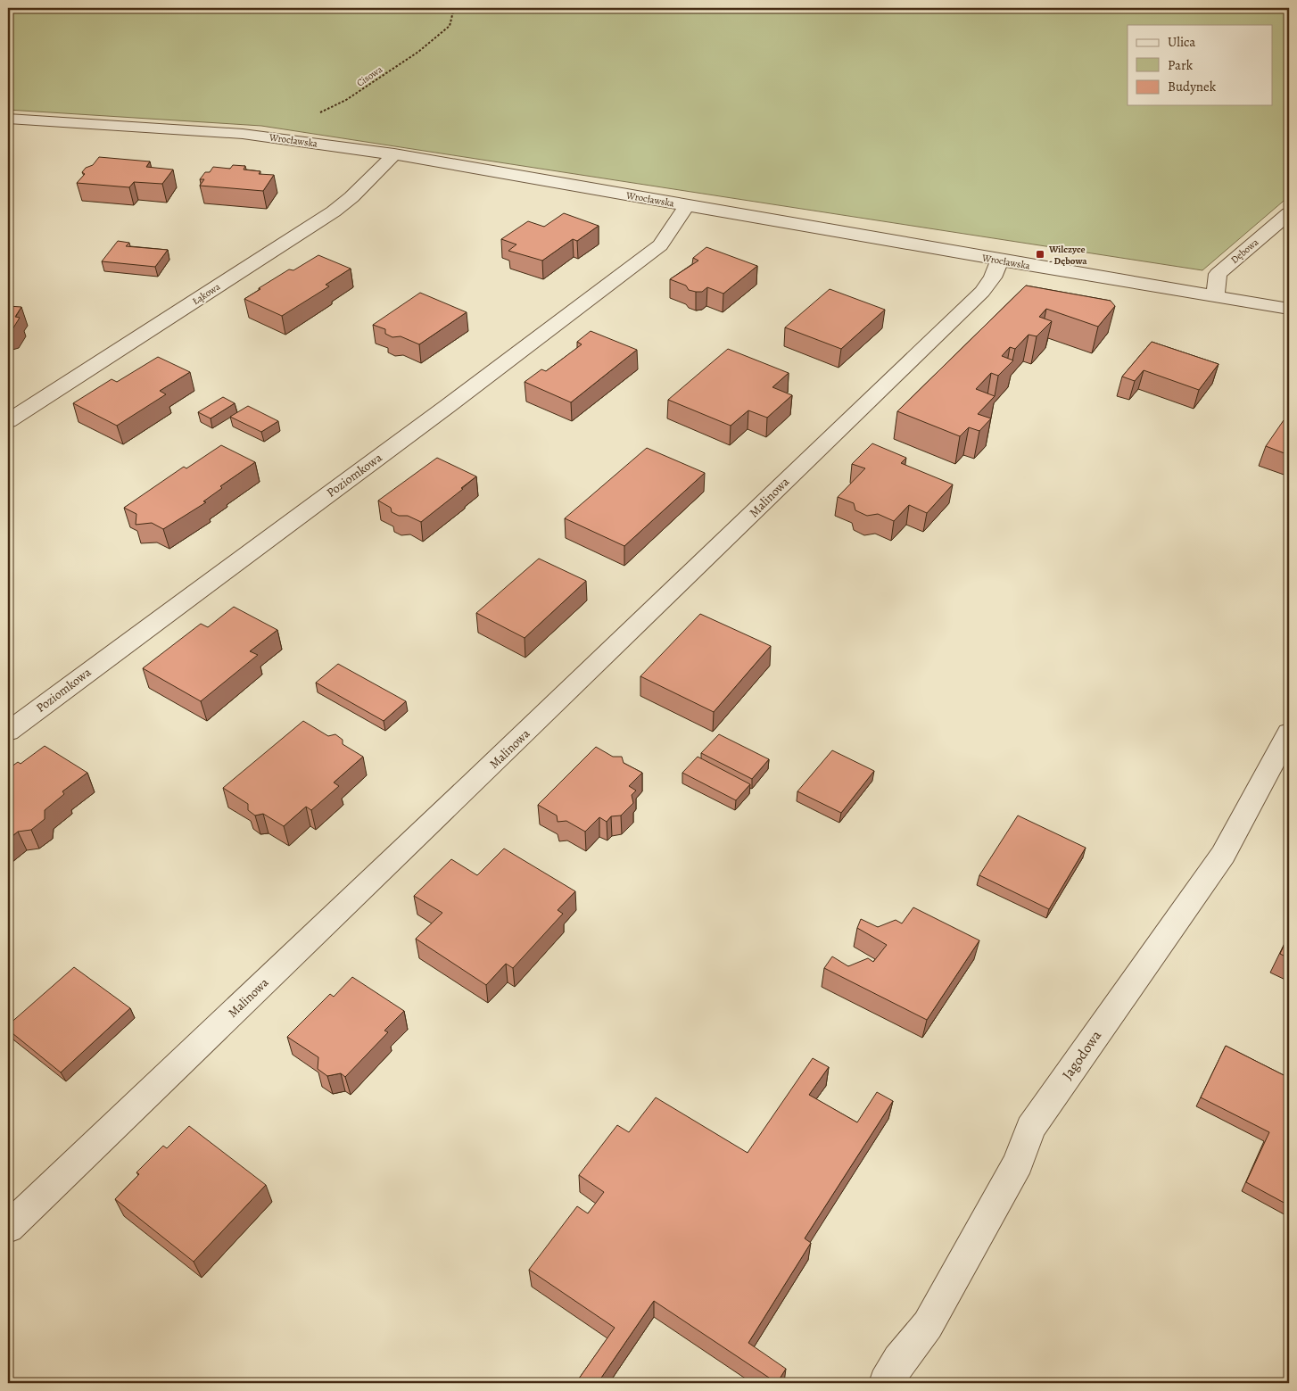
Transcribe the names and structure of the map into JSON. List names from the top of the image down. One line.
{"streets":{"street":["Wrocławska","Dębowa","Łąkowa","Poziomkowa","Malinowa","Jagodowa"],"path":["Cisowa"]},"crossings":[["Cisowa","Wrocławska"],["Wrocławska","Dębowa"],["Wrocławska","Łąkowa"],["Wrocławska","Poziomkowa"],["Wrocławska","Malinowa"]],"places":{"transit":["Wilczyce - Dębowa"]},"legend":["Ulica","Park","Budynek"]}
